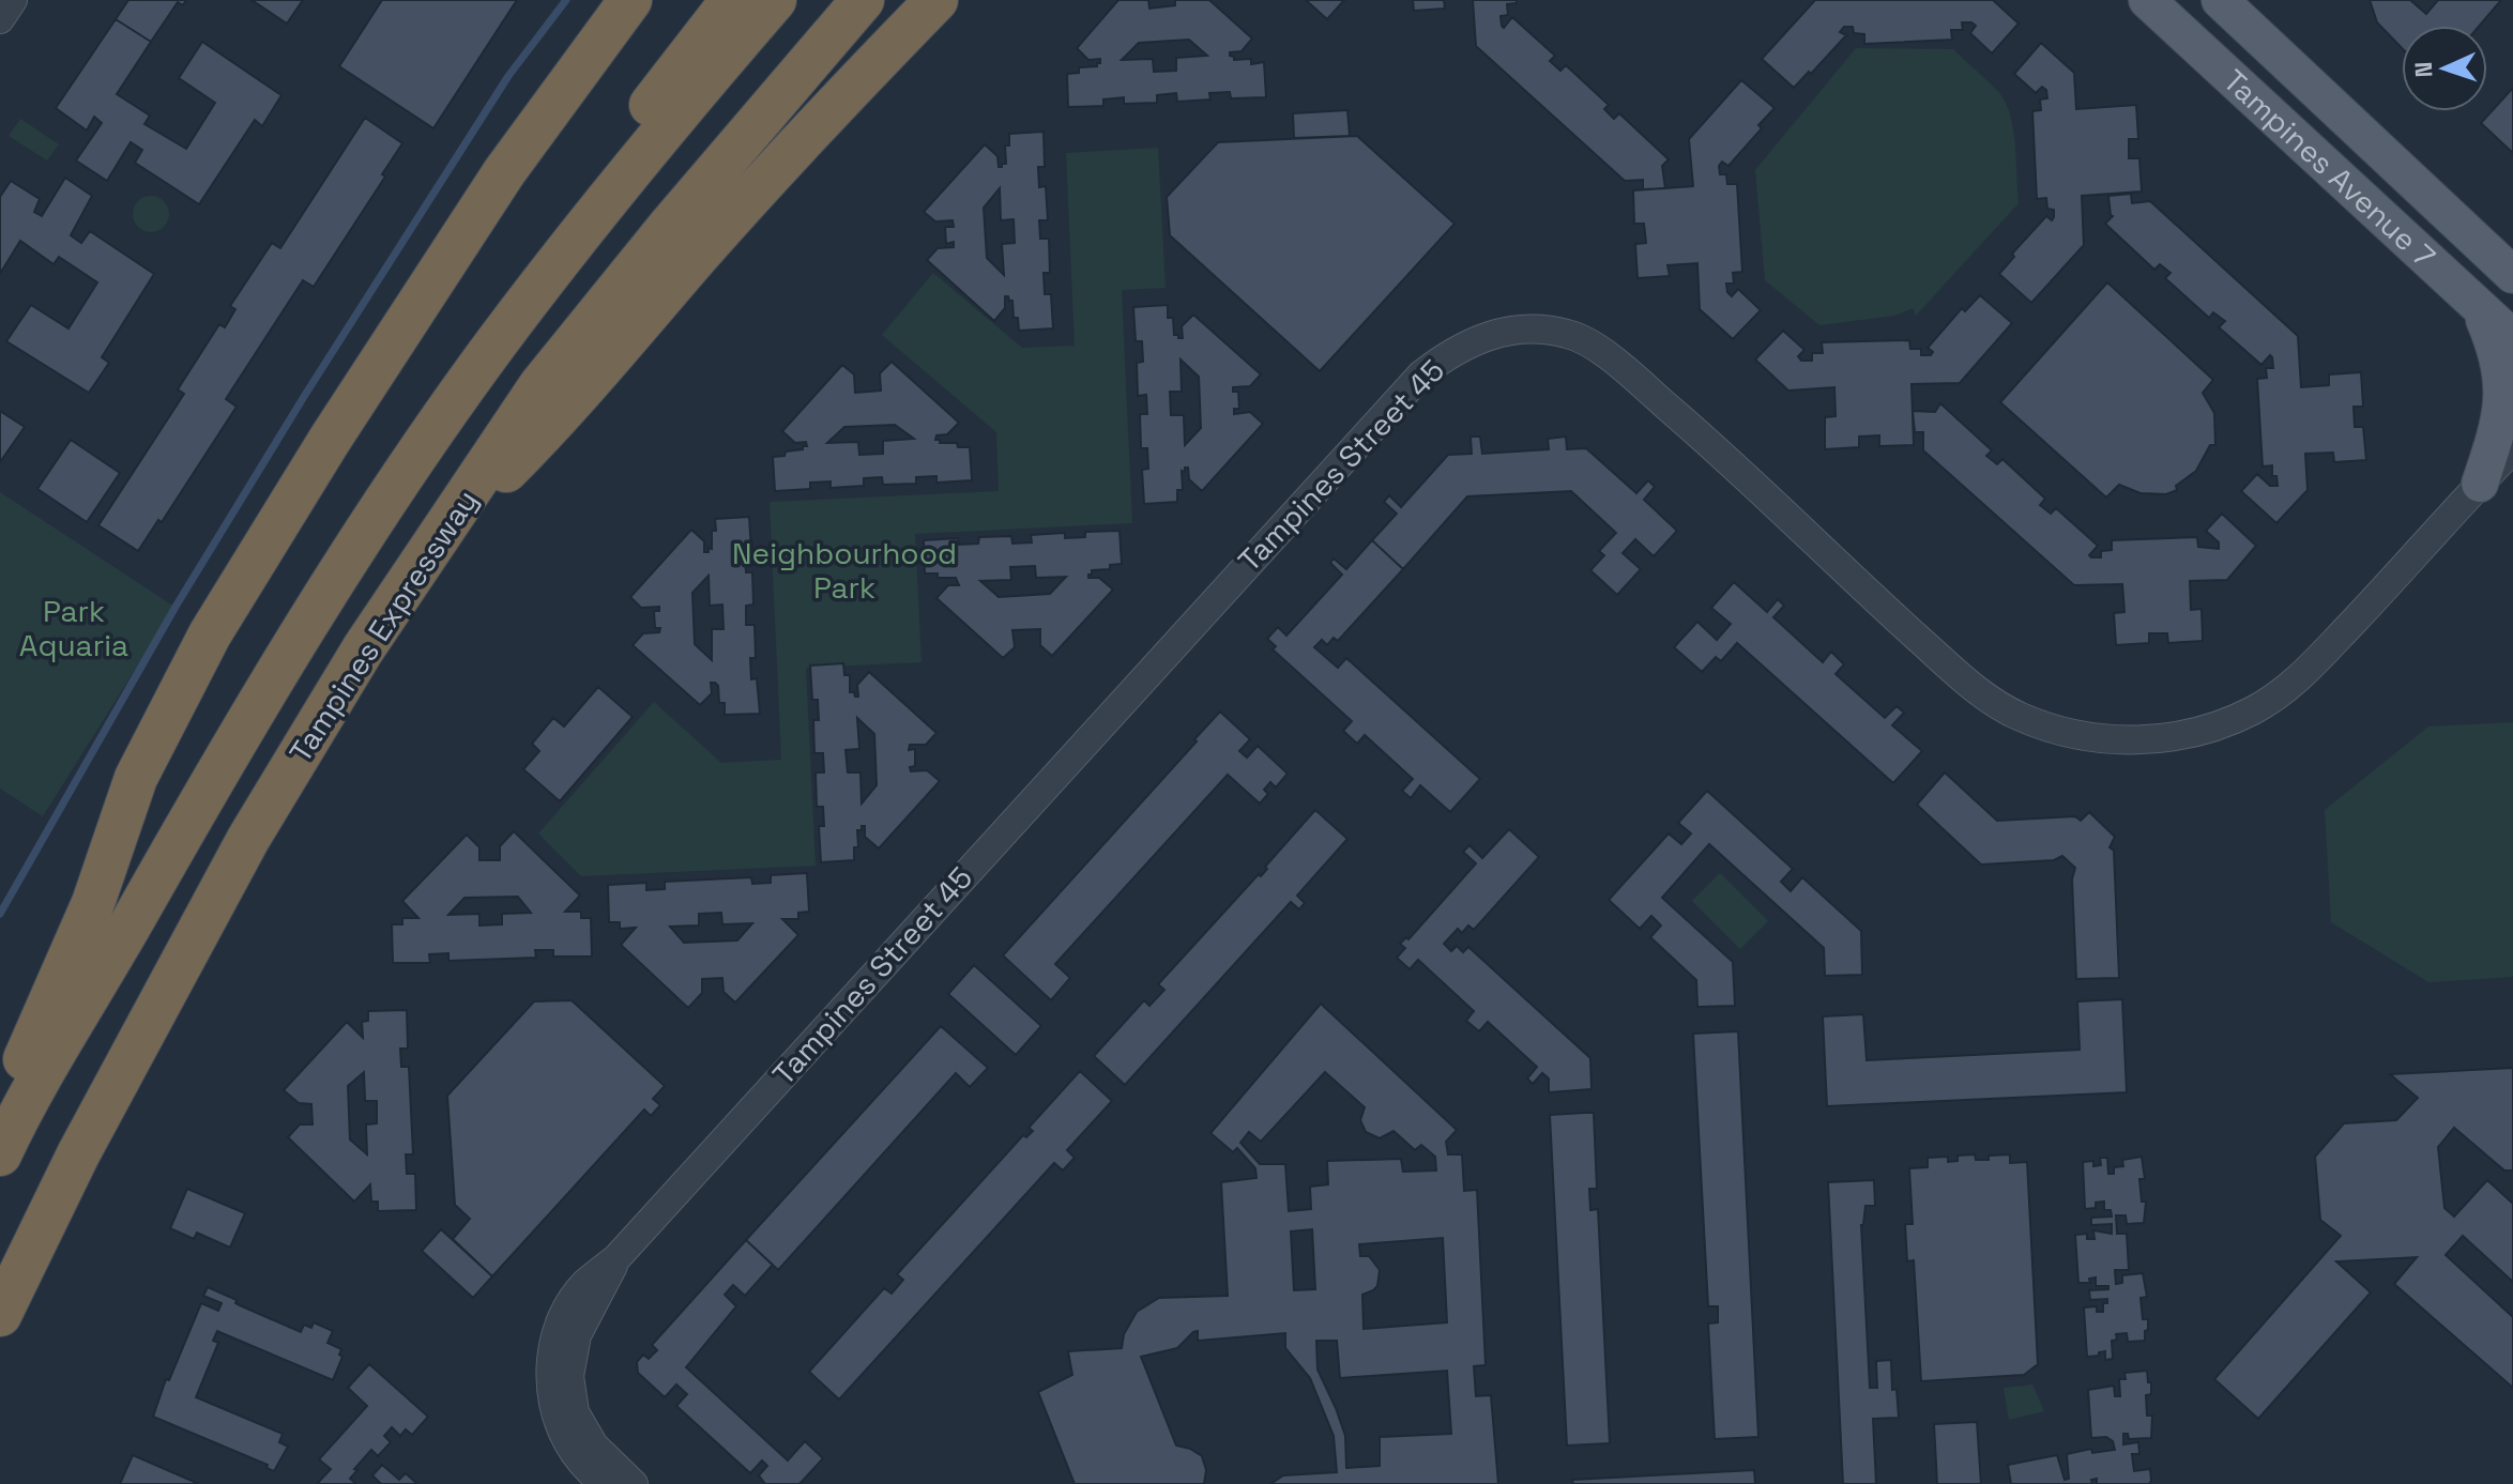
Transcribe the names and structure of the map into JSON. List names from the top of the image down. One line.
{"streets":{"highway":["Tampines Expressway"],"main road":["Tampines Avenue 7"],"street":["Tampines Street 45"]},"parks":["Neighbourhood Park","Park Aquaria"],"north":"left"}
